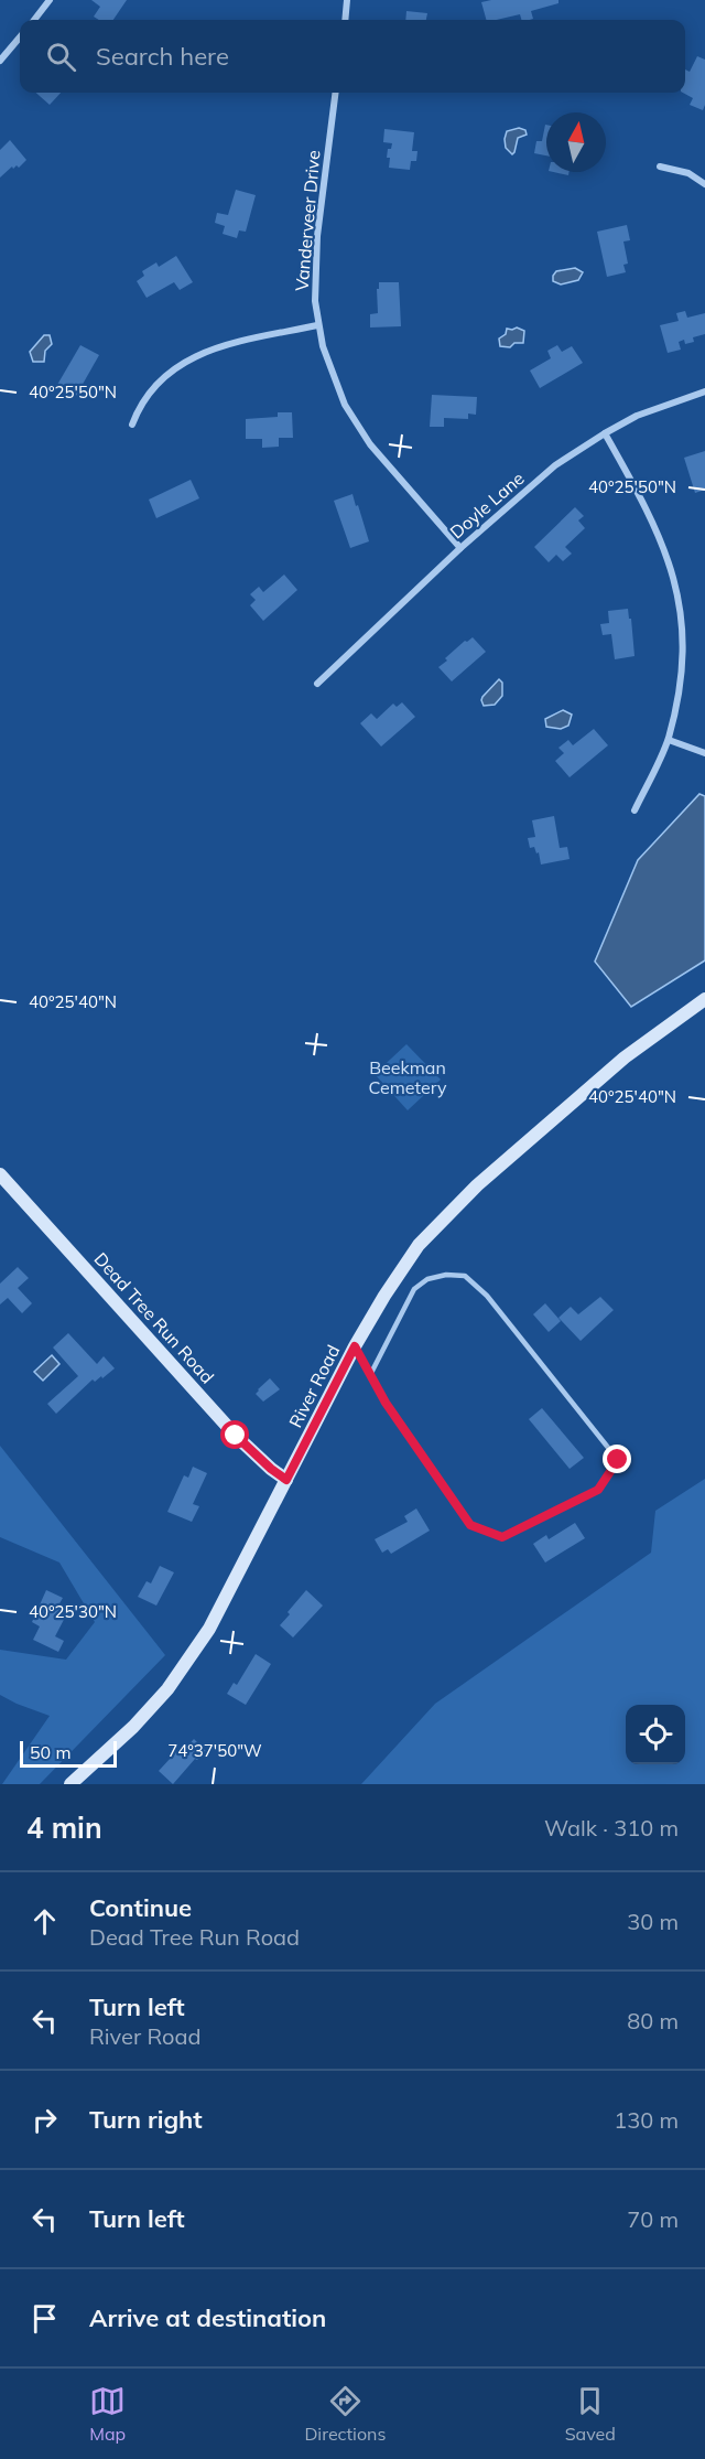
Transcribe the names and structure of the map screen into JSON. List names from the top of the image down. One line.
{"streets":{"main road":["Dead Tree Run Road","River Road"],"street":["Vanderveer Drive","Doyle Lane"]},"crossings":[["Vanderveer Drive","Doyle Lane"],["Dead Tree Run Road","River Road"]],"parks":["Beekman Cemetery"],"scale_bar":"50 m","north":"top","page":{"search":"Search here","scale":"50 m","heading":["4 min","Walk · 310 m"],"list":[["Continue","Dead Tree Run Road","30 m"],["Turn left","River Road","80 m"],["Turn right","130 m"],["Turn left","70 m"],"Arrive at destination"],"nav":["Map","Directions","Saved"]},"coordinates":["40°25'50\"N","40°25'40\"N","40°25'30\"N","74°37'50\"W"]}
